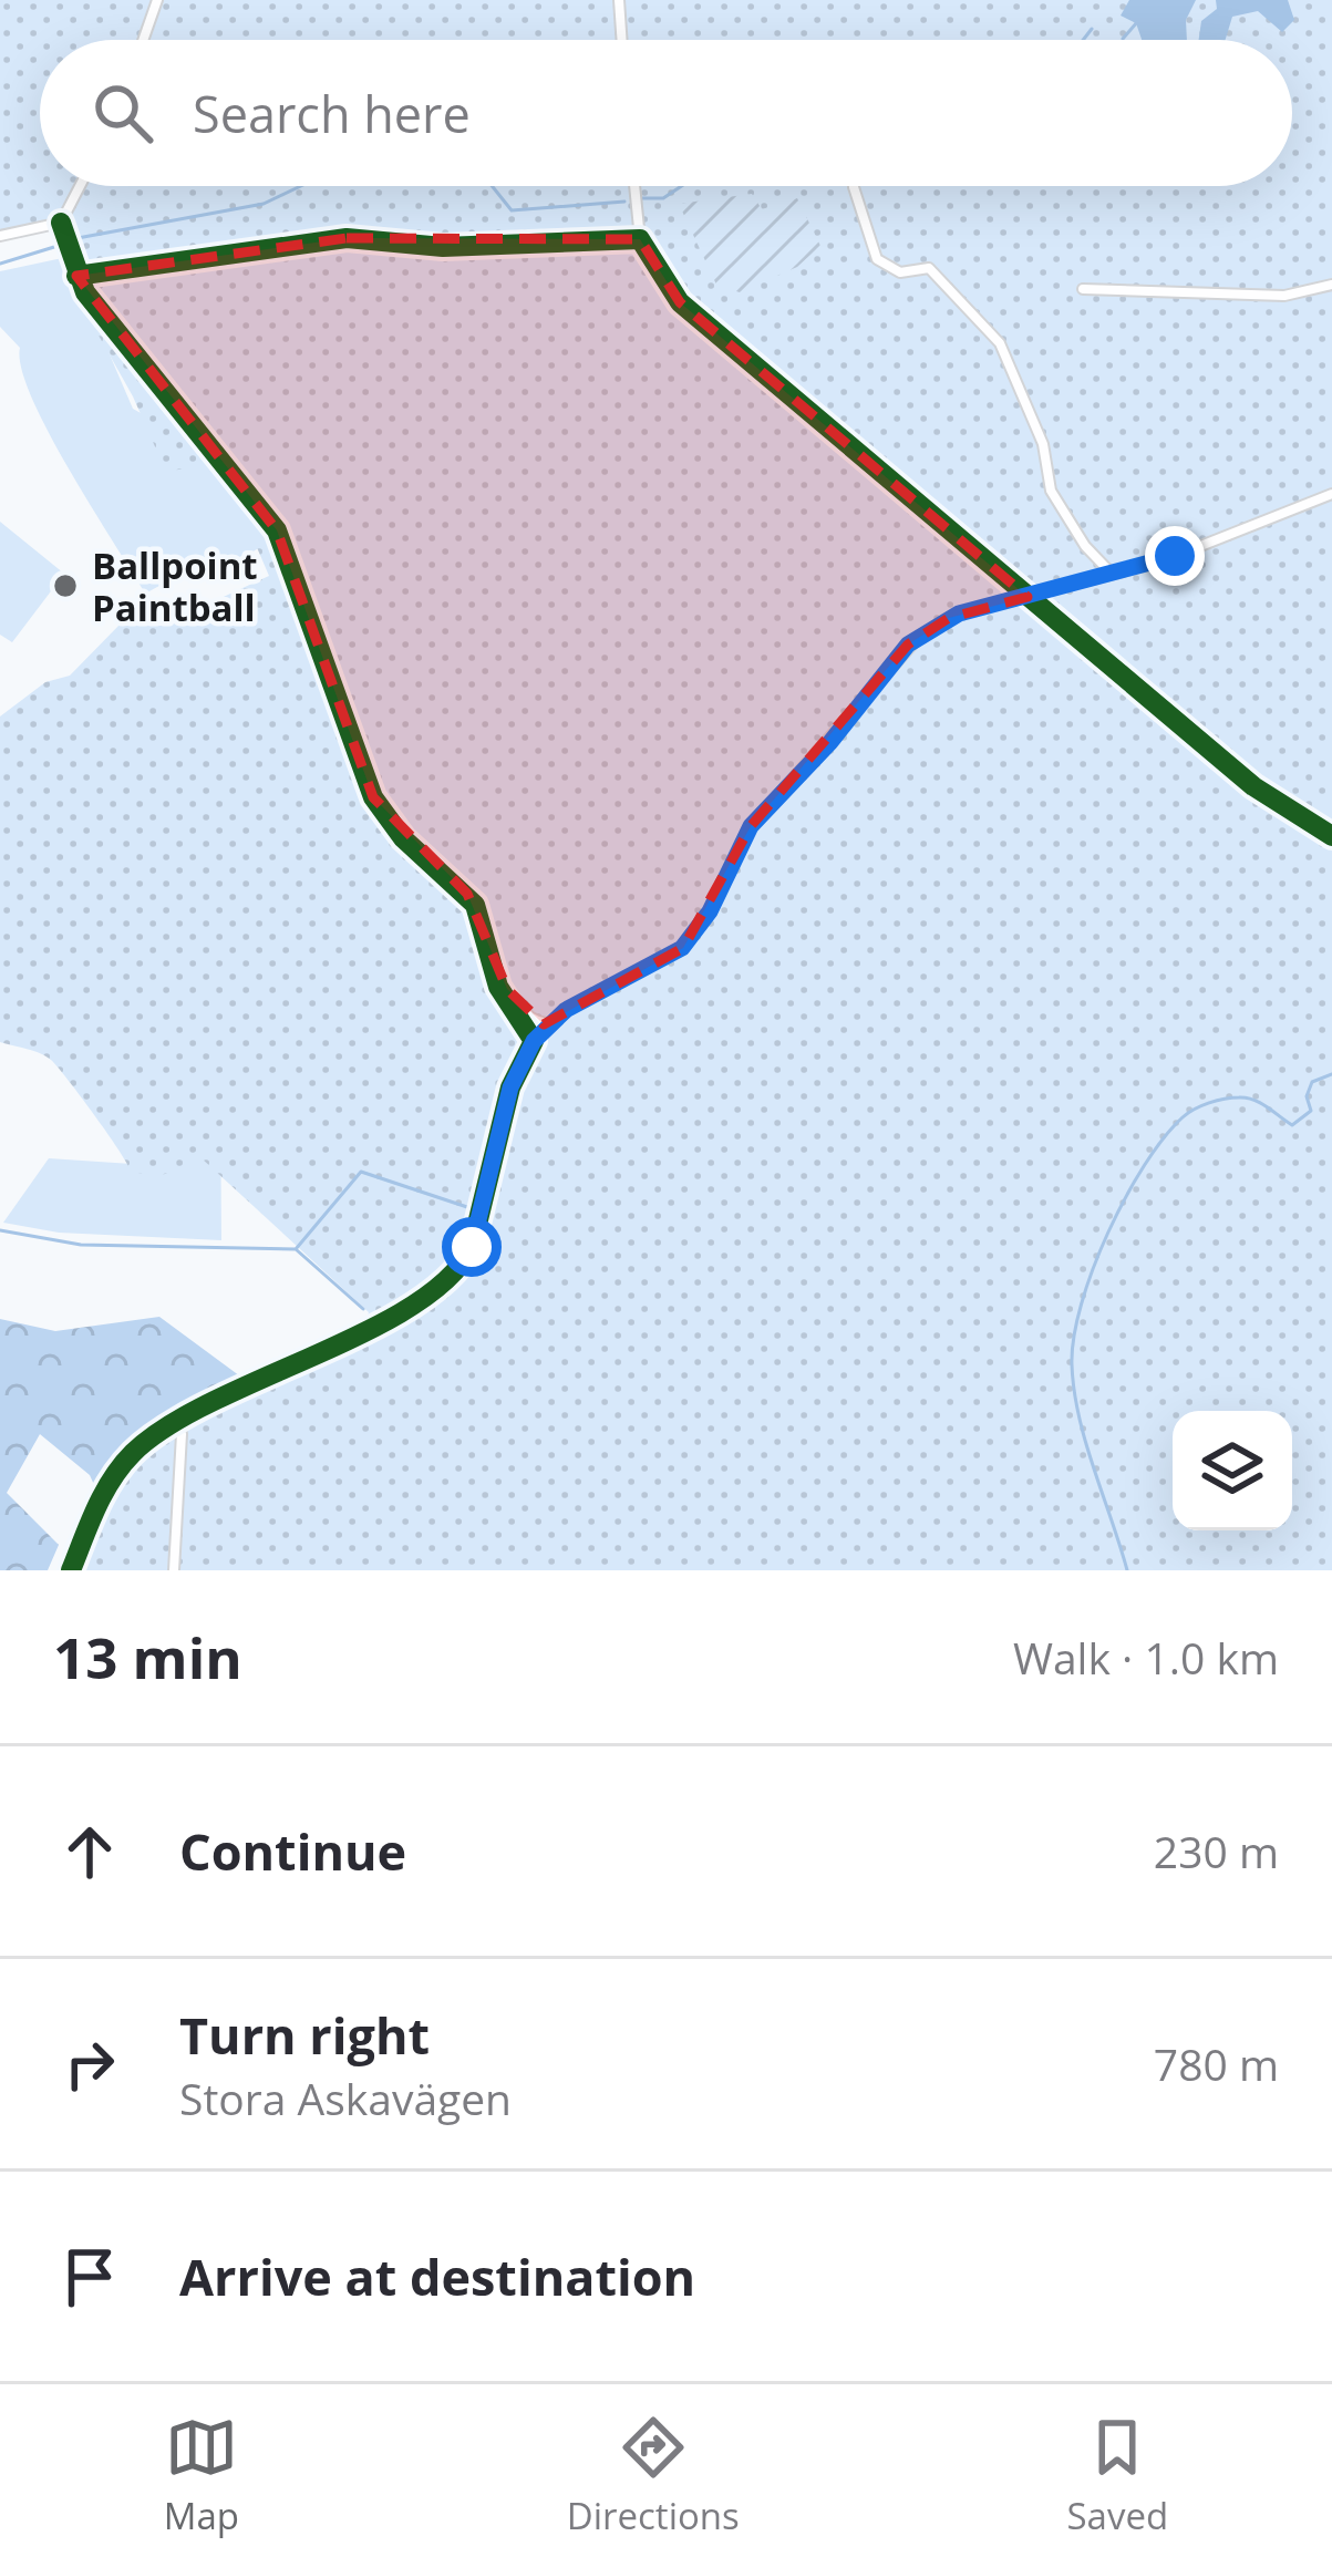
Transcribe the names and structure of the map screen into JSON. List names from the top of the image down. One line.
{"places":["Ballpoint Paintball"],"page":{"search":"Search here","heading":["13 min","Walk · 1.0 km"],"list":[["Continue","230 m"],["Turn right","Stora Askavägen","780 m"],"Arrive at destination"],"nav":["Map","Directions","Saved"]}}
